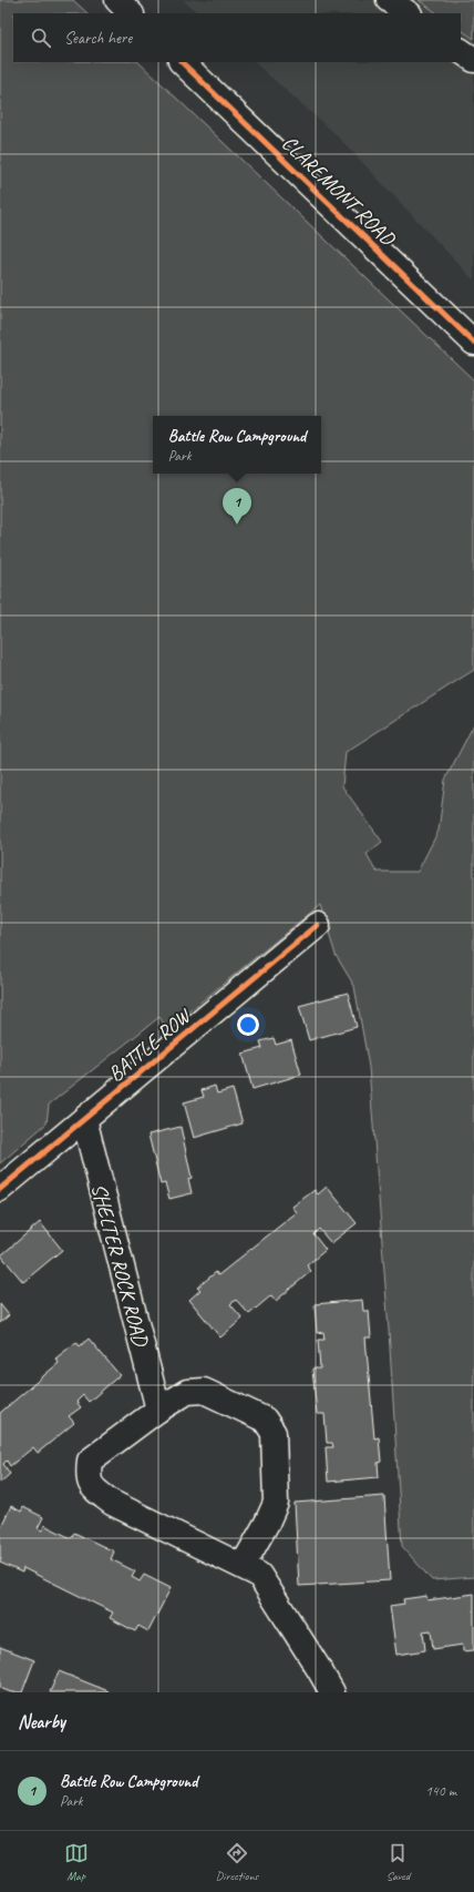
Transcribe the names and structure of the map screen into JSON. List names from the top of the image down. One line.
{"streets":{"street":["CLAREMONT ROAD","BATTLE ROW","SHELTER ROCK ROAD"]},"crossings":[["BATTLE ROW","SHELTER ROCK ROAD"]],"page":{"search":"Search here","popup":["Battle Row Campground","Park"],"pins":"1","heading":"Nearby","list":[{"mark":"1","name":"Battle Row Campground","note":"Park","value":"140 m"}],"nav":["Map","Directions","Saved"]}}
